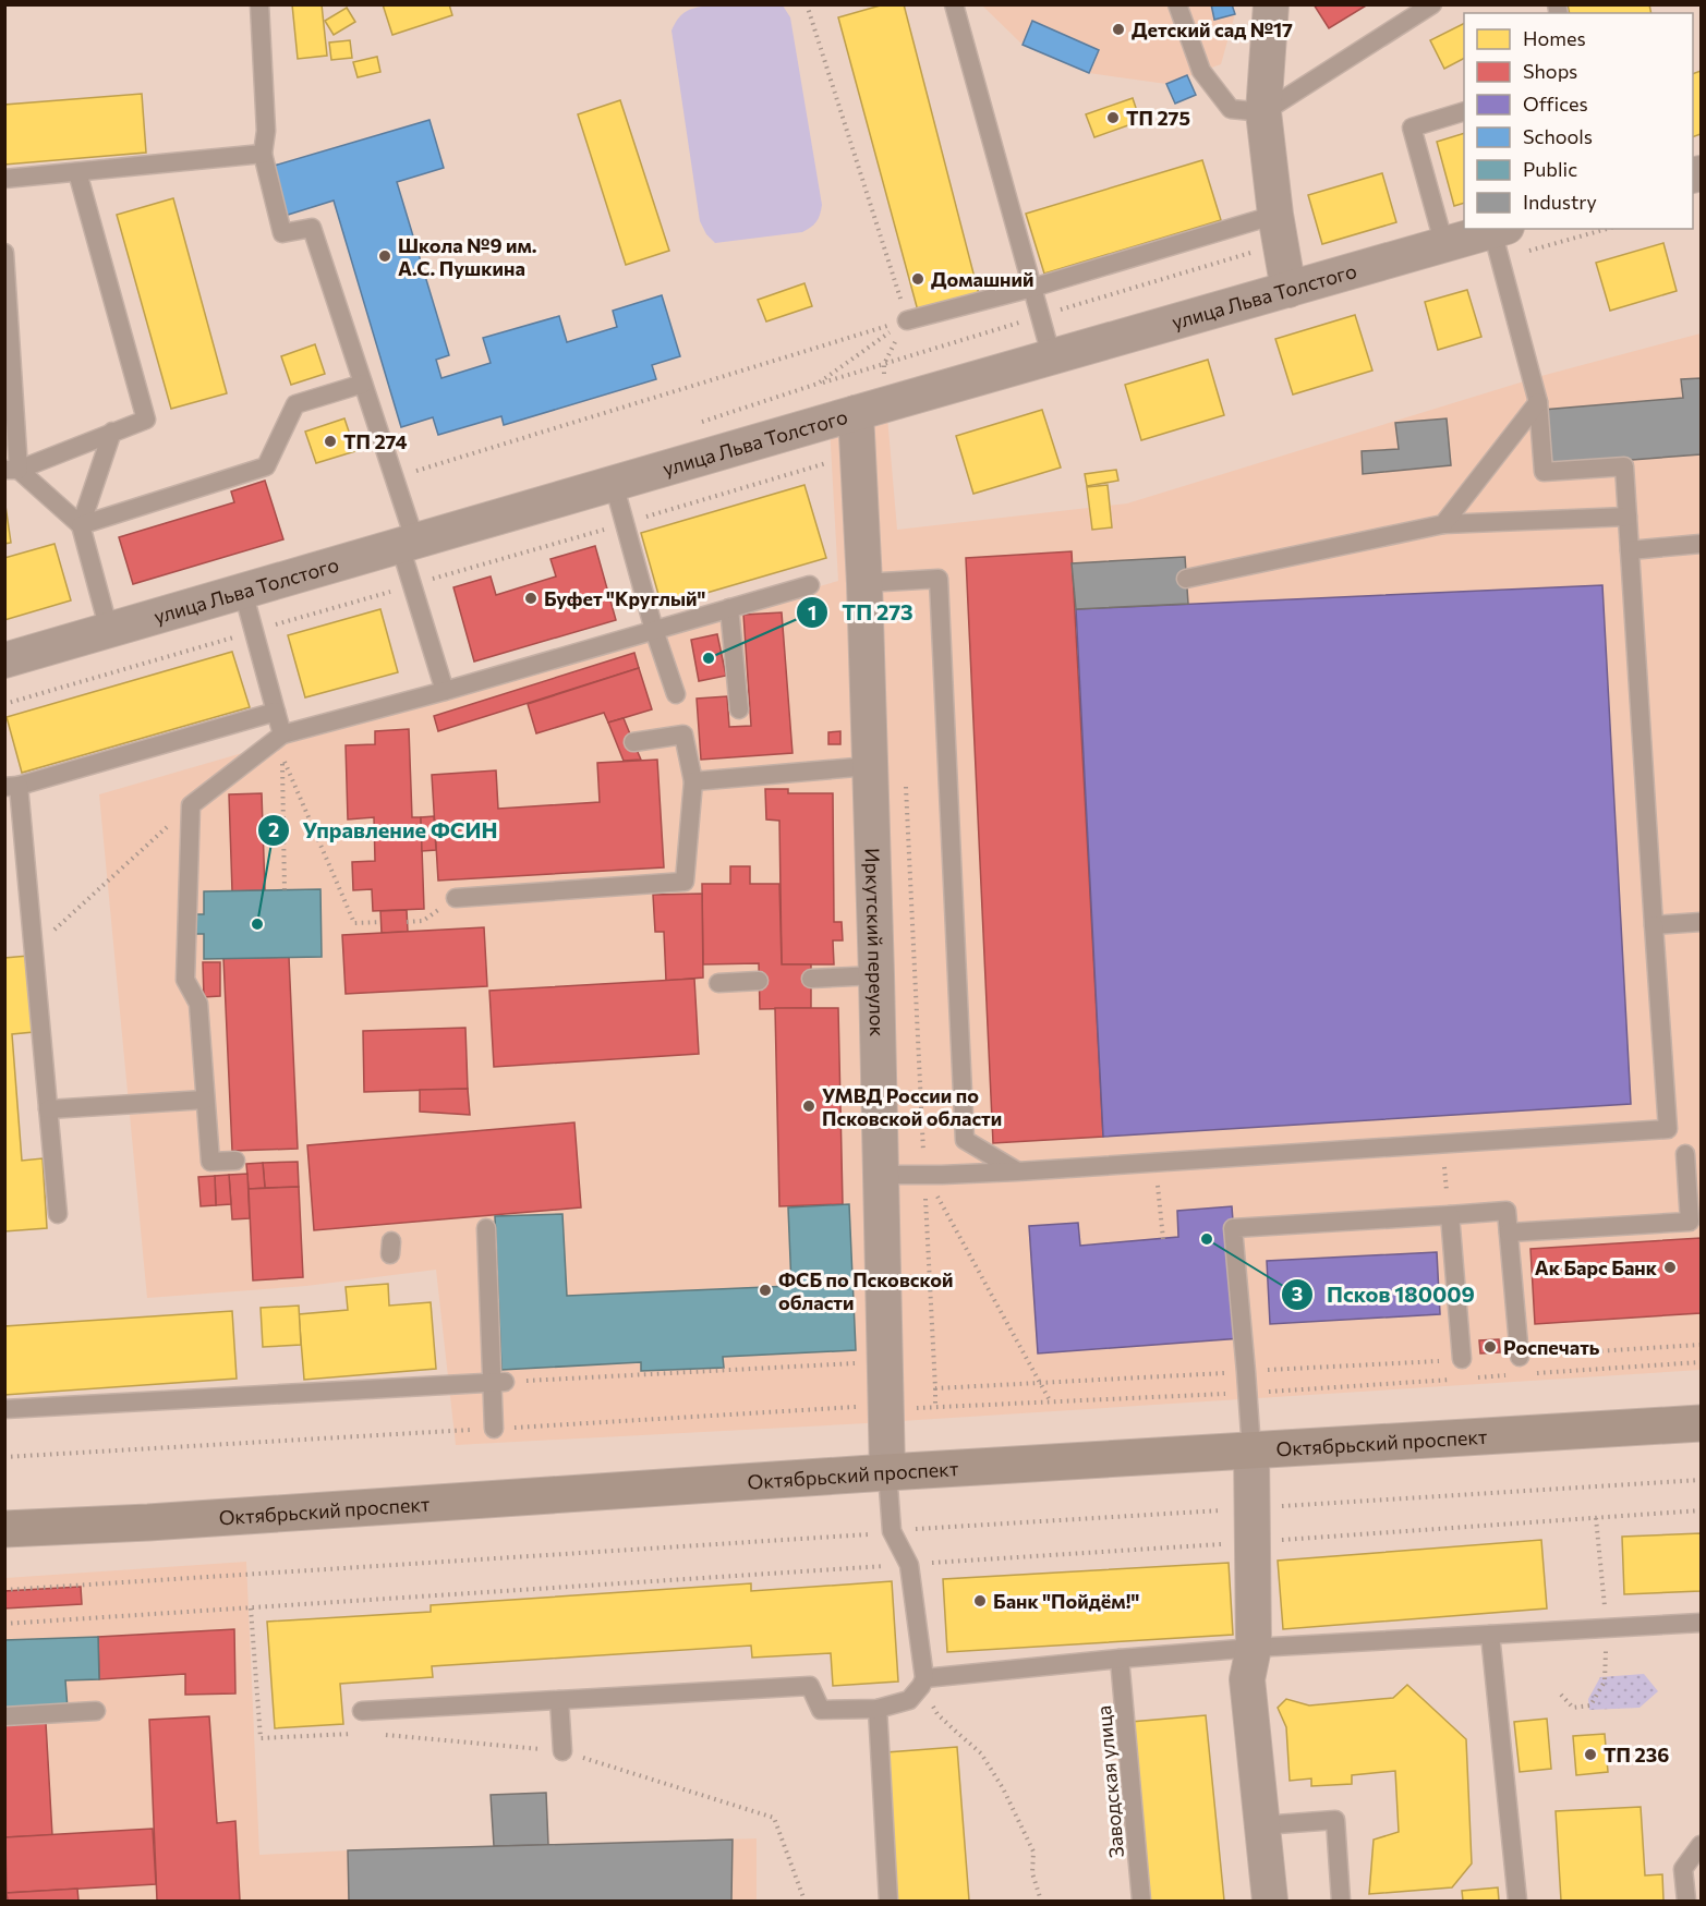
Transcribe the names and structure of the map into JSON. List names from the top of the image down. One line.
{"streets":{"main road":["Октябрьский проспект"],"street":["улица Льва Толстого","Иркутский переулок"],"lane":["Заводская улица"]},"crossings":[["улица Льва Толстого","Иркутский переулок"],["Иркутский переулок","Октябрьский проспект"]],"places":["Детский сад №17","ТП 275","Школа №9 им. А.С. Пушкина","Домашний","ТП 274","Буфет \"Круглый\"","ТП 273","Управление ФСИН","УМВД России по Псковской области","Псков 180009","Ак Барс Банк","ФСБ по Псковской области","Роспечать","Банк \"Пойдём!\"","ТП 236"],"legend":["Homes","Shops","Offices","Schools","Public","Industry"]}
